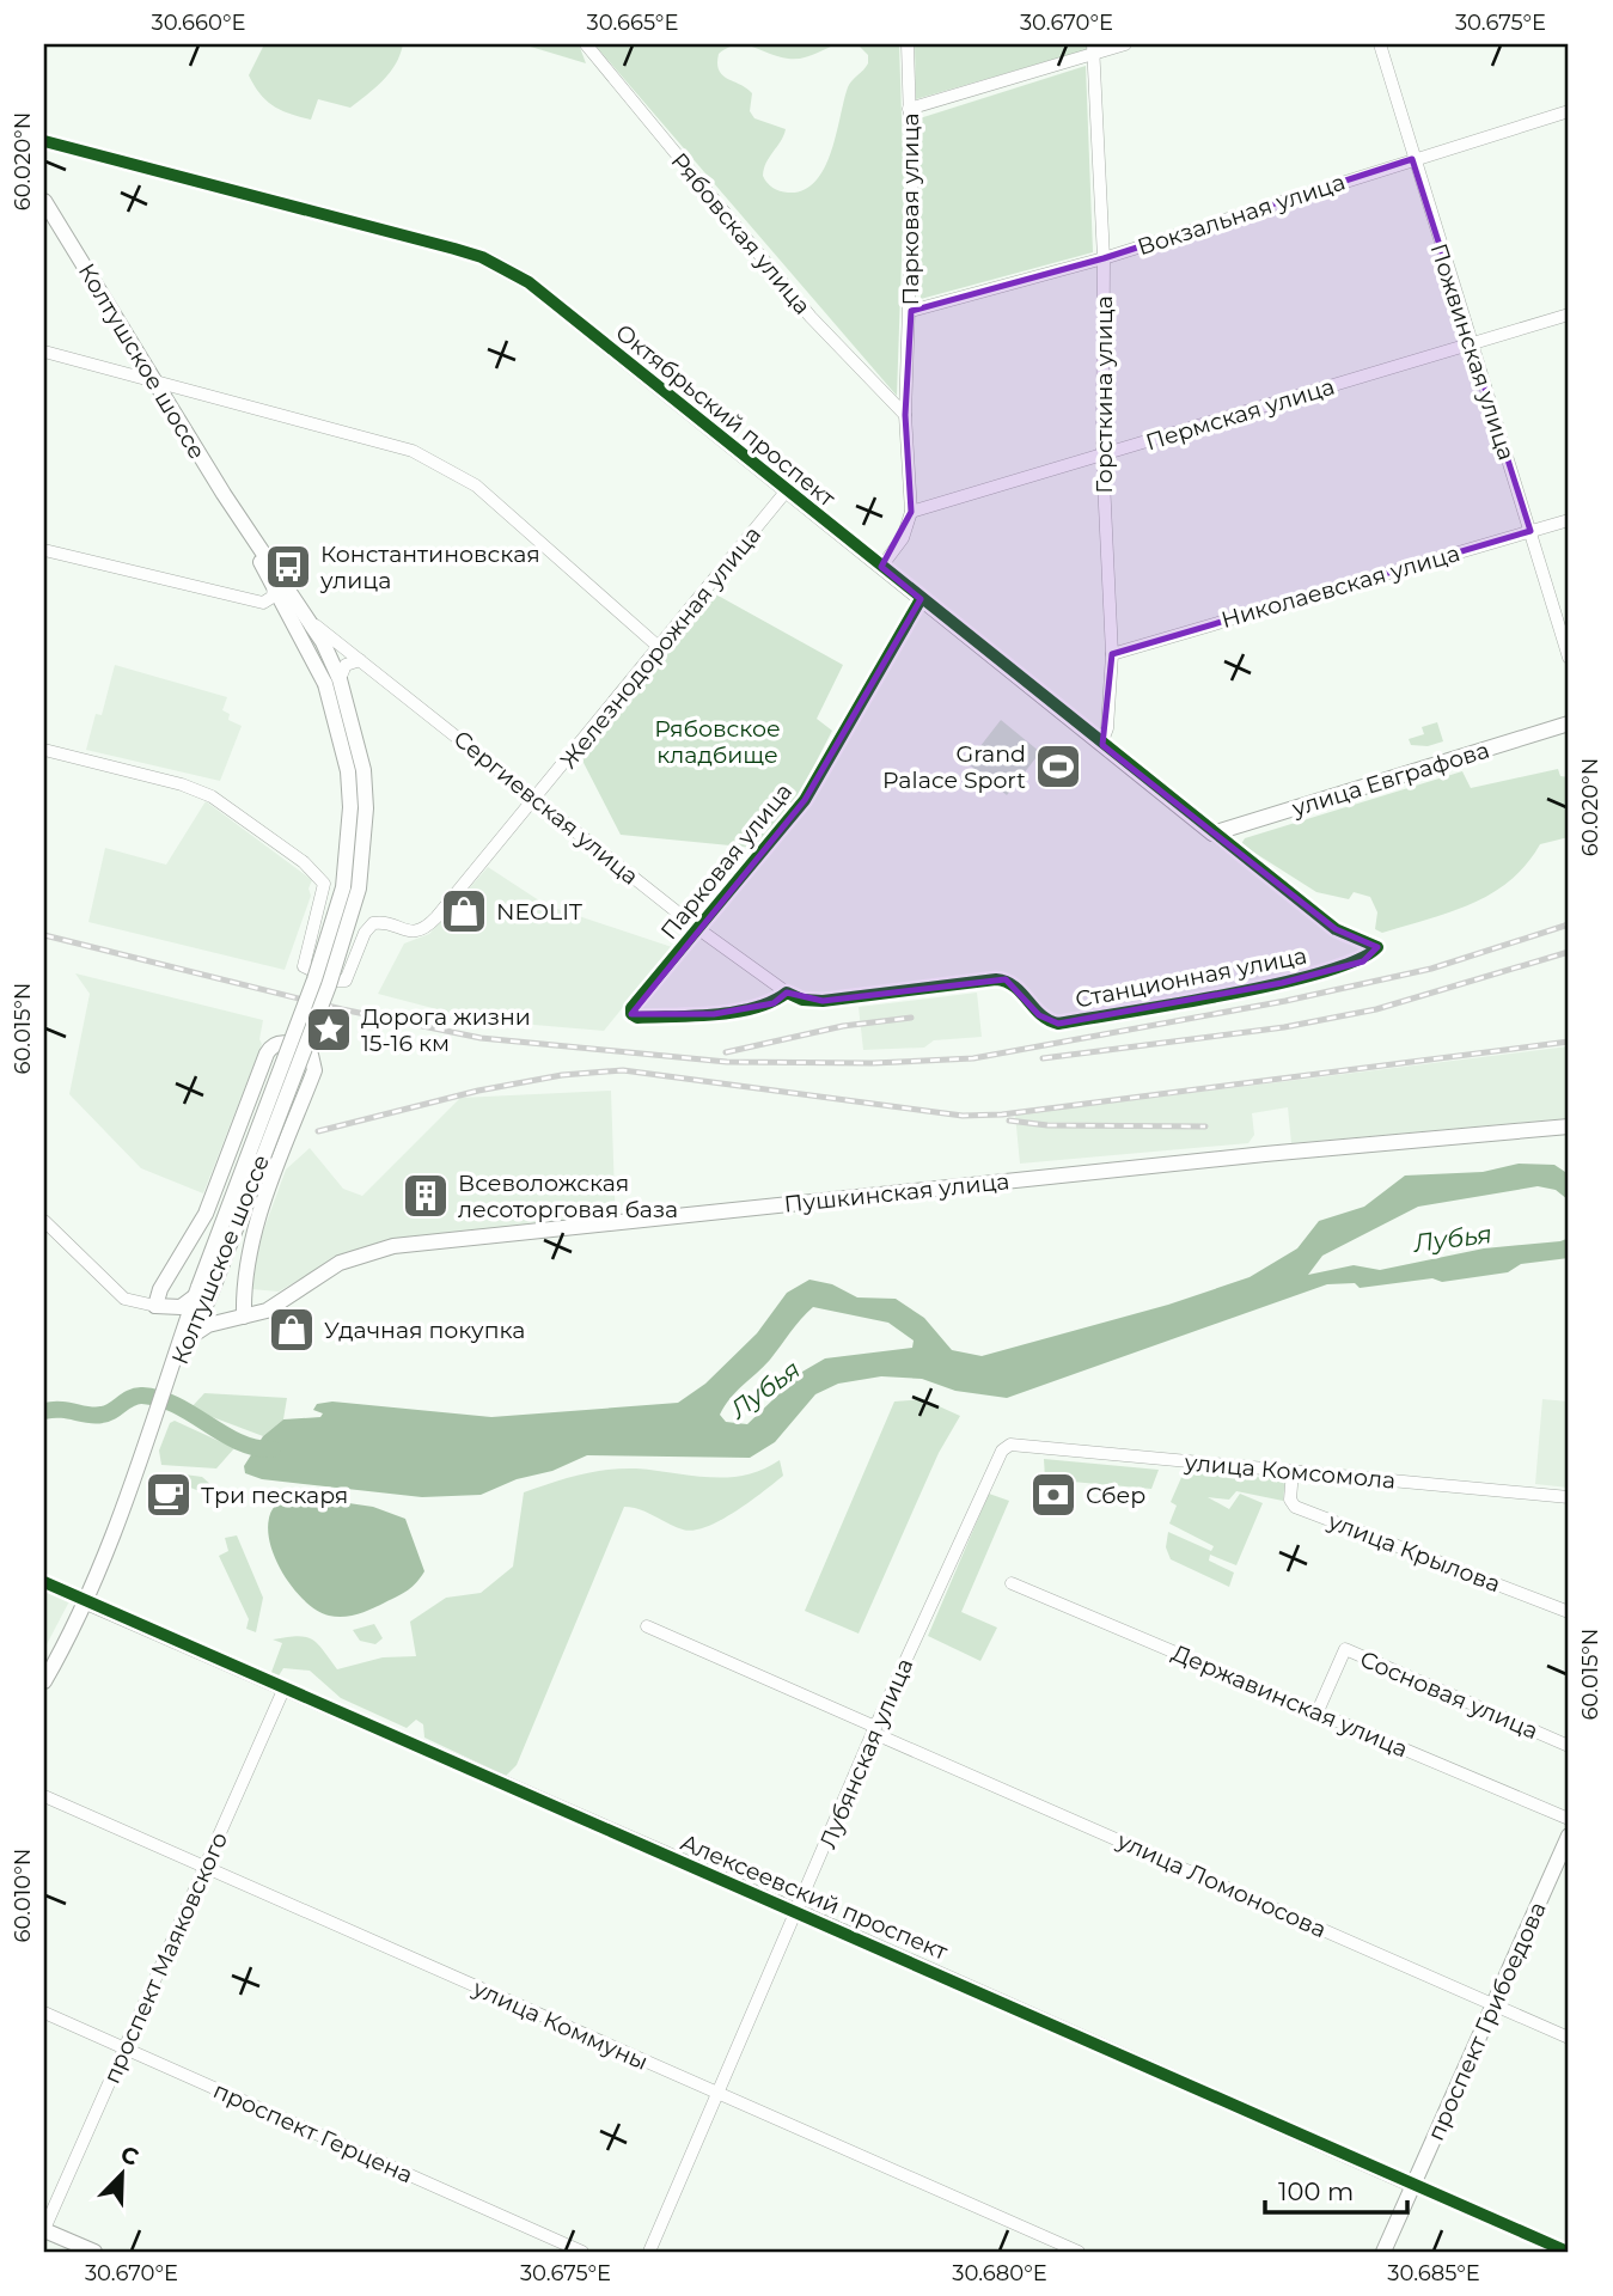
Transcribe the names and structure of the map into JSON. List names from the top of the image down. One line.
{"streets":{"street":["Парковая улица","Вокзальная улица","Рябовская улица","Пожвинская улица","Колтушское шоссе","Горсткина улица","Пермская улица","Октябрьский проспект","Николаевская улица","Железнодорожная улица","улица Евграфова","Сергиевская улица","Станционная улица","Пушкинская улица","улица Комсомола","улица Крылова","Сосновая улица","Державинская улица","Лубянская улица","улица Ломоносова","Алексеевский проспект","проспект Маяковского","проспект Грибоедова","улица Коммуны","проспект Герцена"]},"crossings":[["Парковая улица","Вокзальная улица"],["Парковая улица","Рябовская улица"],["Парковая улица","Пермская улица"],["Парковая улица","Октябрьский проспект"],["Парковая улица","Сергиевская улица"],["Парковая улица","Станционная улица"],["Вокзальная улица","Пожвинская улица"],["Вокзальная улица","Горсткина улица"],["Пожвинская улица","Пермская улица"],["Пожвинская улица","Николаевская улица"],["Колтушское шоссе","Сергиевская улица"],["Колтушское шоссе","Пушкинская улица"],["Колтушское шоссе","Алексеевский проспект"],["Горсткина улица","Пермская улица"],["Горсткина улица","Октябрьский проспект"],["Горсткина улица","Николаевская улица"],["Октябрьский проспект","Железнодорожная улица"],["Октябрьский проспект","улица Евграфова"],["Октябрьский проспект","Станционная улица"],["Железнодорожная улица","Сергиевская улица"],["Сергиевская улица","Станционная улица"],["улица Комсомола","улица Крылова"],["улица Комсомола","Лубянская улица"],["Сосновая улица","Державинская улица"],["Лубянская улица","улица Ломоносова"],["Лубянская улица","Алексеевский проспект"],["Лубянская улица","улица Коммуны"],["улица Ломоносова","проспект Грибоедова"],["Алексеевский проспект","проспект Маяковского"],["Алексеевский проспект","проспект Грибоедова"],["проспект Маяковского","улица Коммуны"],["проспект Маяковского","проспект Герцена"]],"water":["Лубья"],"parks":["Рябовское кладбище"],"places":{"bus stop":["Константиновская улица"],"sports":["Grand Palace Sport"],"shop":["NEOLIT","Удачная покупка"],"place":["Дорога жизни 15-16 км"],"building":["Всеволожская лесоторговая база"],"cafe":["Три пескаря"],"bank":["Сбер"]},"scale_bar":"100 m","north":"top right","coordinates":["30.660°E","30.665°E","30.670°E","30.675°E","60.020°N","60.015°N","60.010°N","30.680°E","30.685°E"]}
